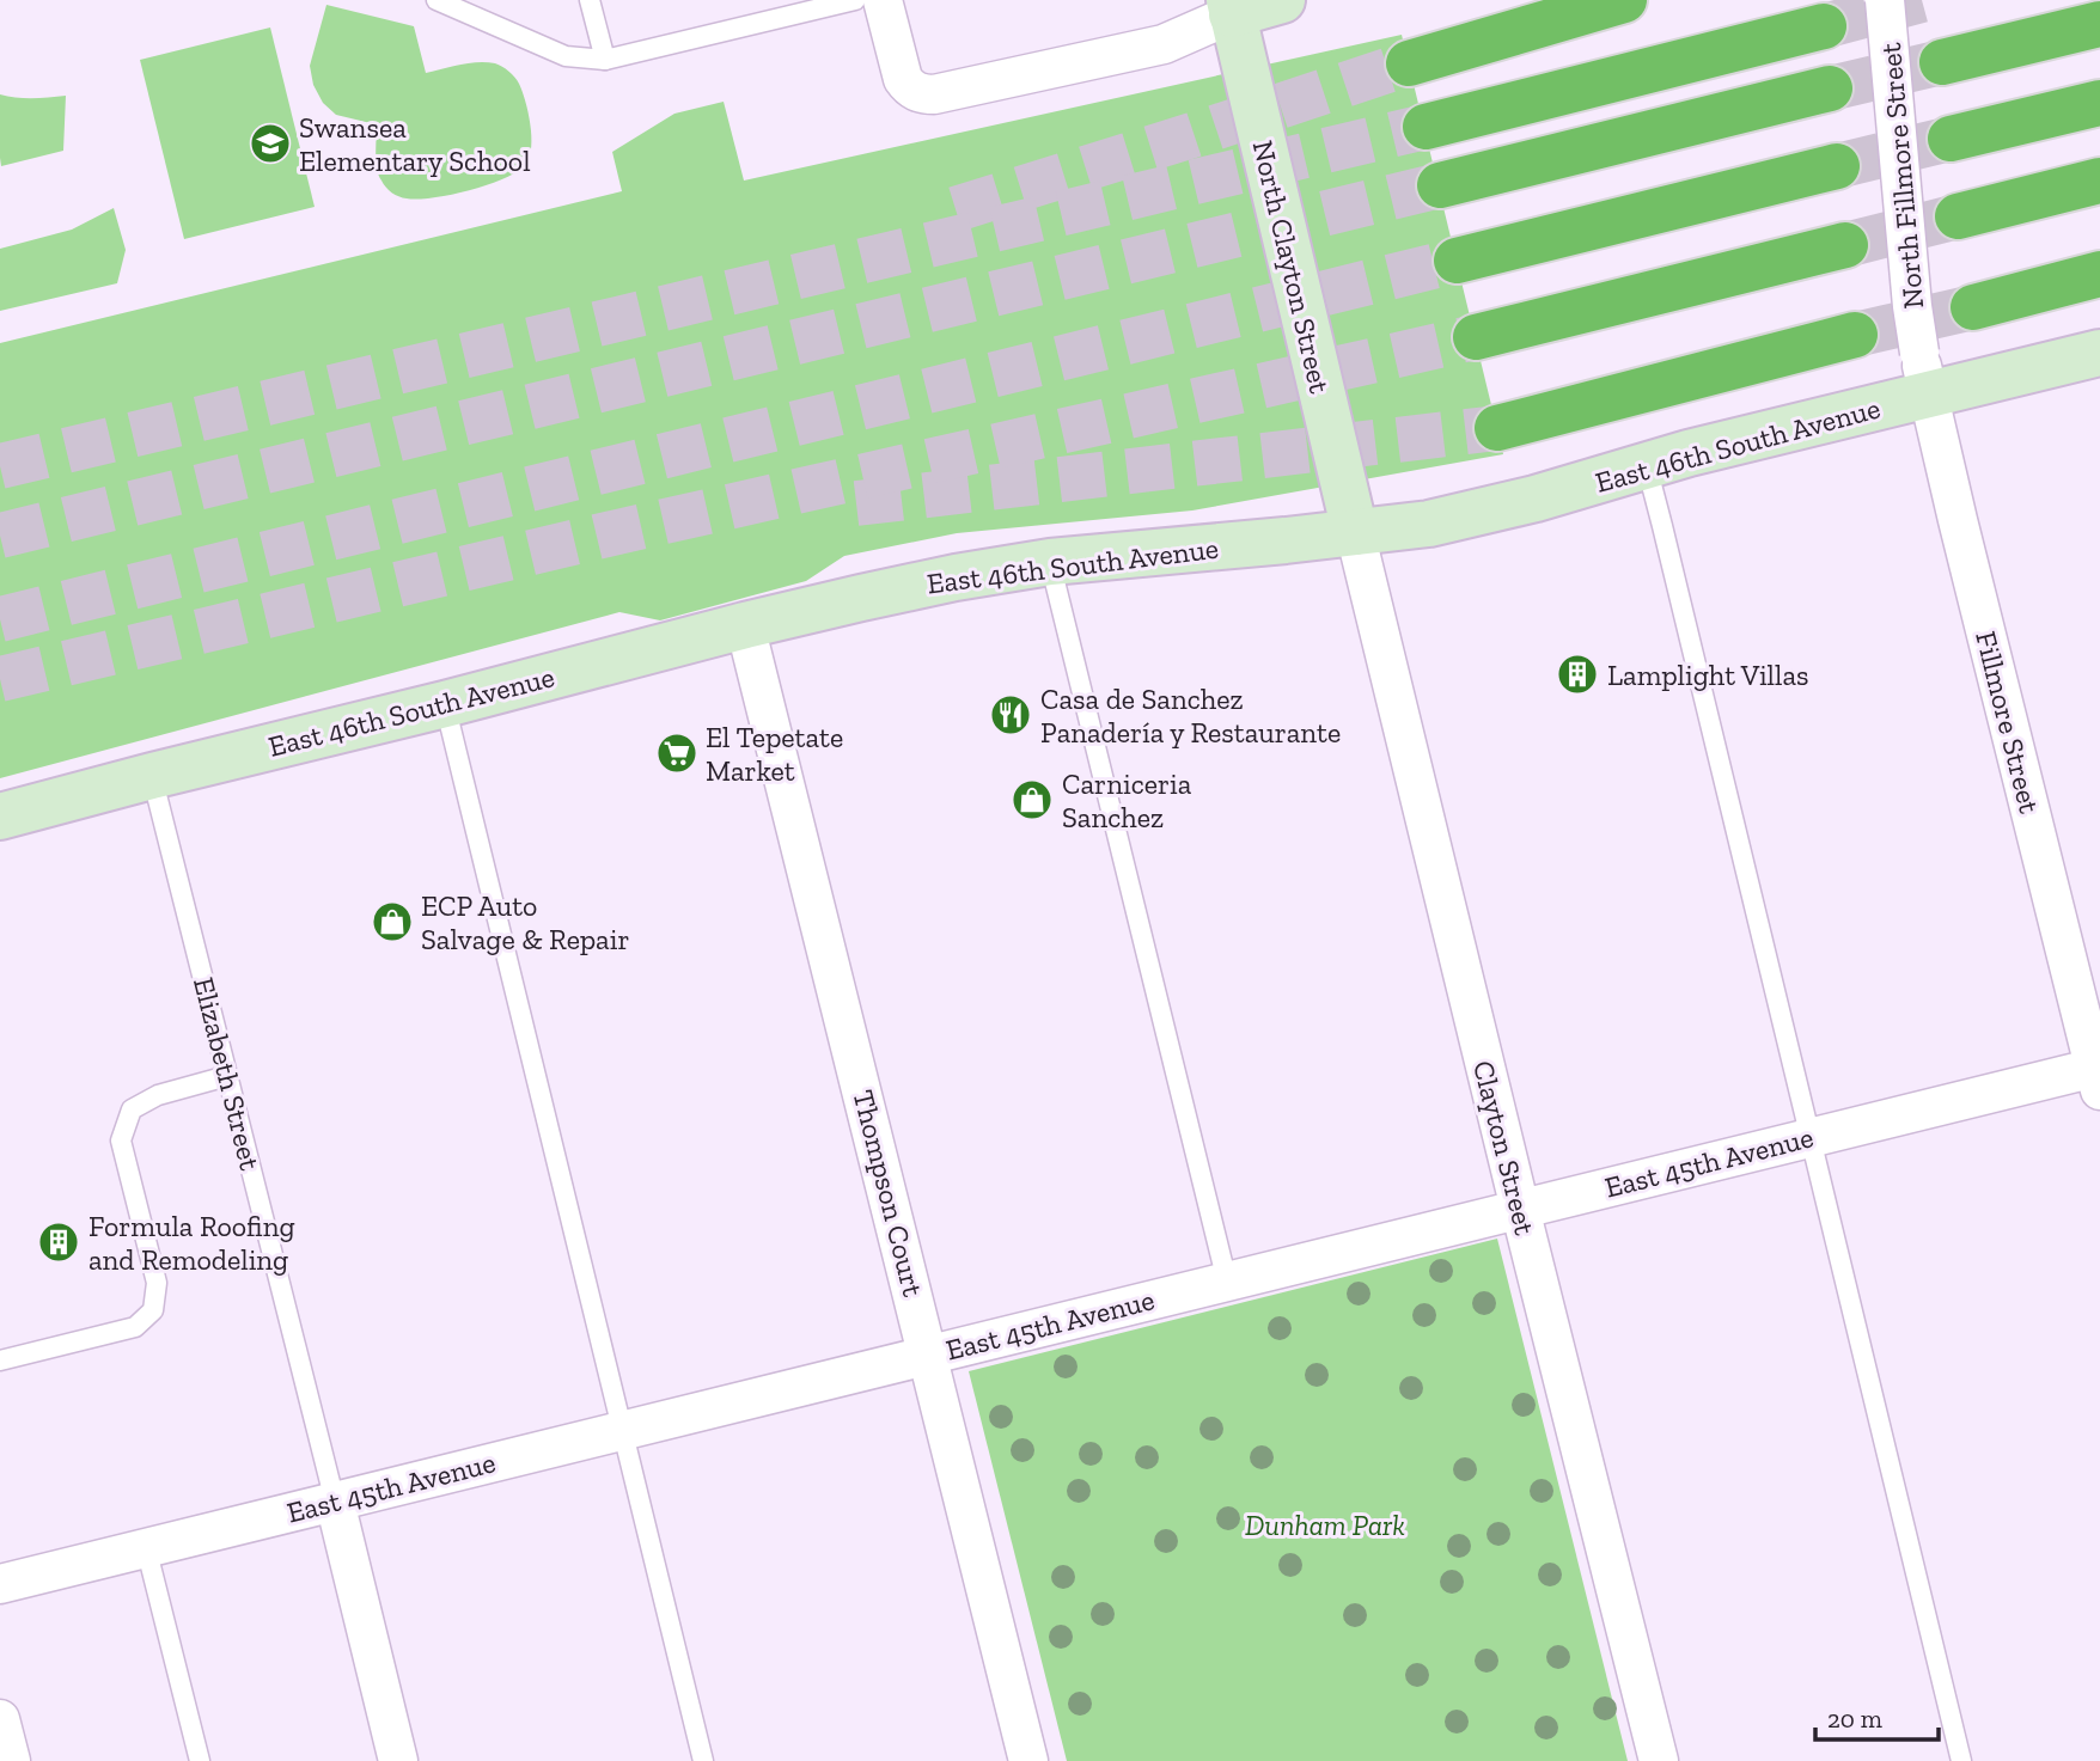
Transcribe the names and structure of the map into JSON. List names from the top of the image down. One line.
{"streets":{"main road":["North Clayton Street","East 46th South Avenue"],"street":["North Fillmore Street","Fillmore Street","Elizabeth Street","Clayton Street","East 45th Avenue","Thompson Court"]},"crossings":[["North Fillmore Street","East 46th South Avenue"],["North Fillmore Street","Fillmore Street"],["North Clayton Street","East 46th South Avenue"],["North Clayton Street","Clayton Street"],["East 46th South Avenue","Fillmore Street"],["East 46th South Avenue","Elizabeth Street"],["East 46th South Avenue","Clayton Street"],["East 46th South Avenue","Thompson Court"],["Fillmore Street","East 45th Avenue"],["Elizabeth Street","East 45th Avenue"],["Clayton Street","East 45th Avenue"],["East 45th Avenue","Thompson Court"]],"parks":["Dunham Park"],"places":{"school or university":["Swansea Elementary School"],"building":["Lamplight Villas","Formula Roofing and Remodeling"],"restaurant":["Casa de Sanchez Panadería y Restaurante"],"supermarket":["El Tepetate Market"],"shop":["Carniceria Sanchez","ECP Auto Salvage & Repair"]},"scale_bar":"20 m"}
